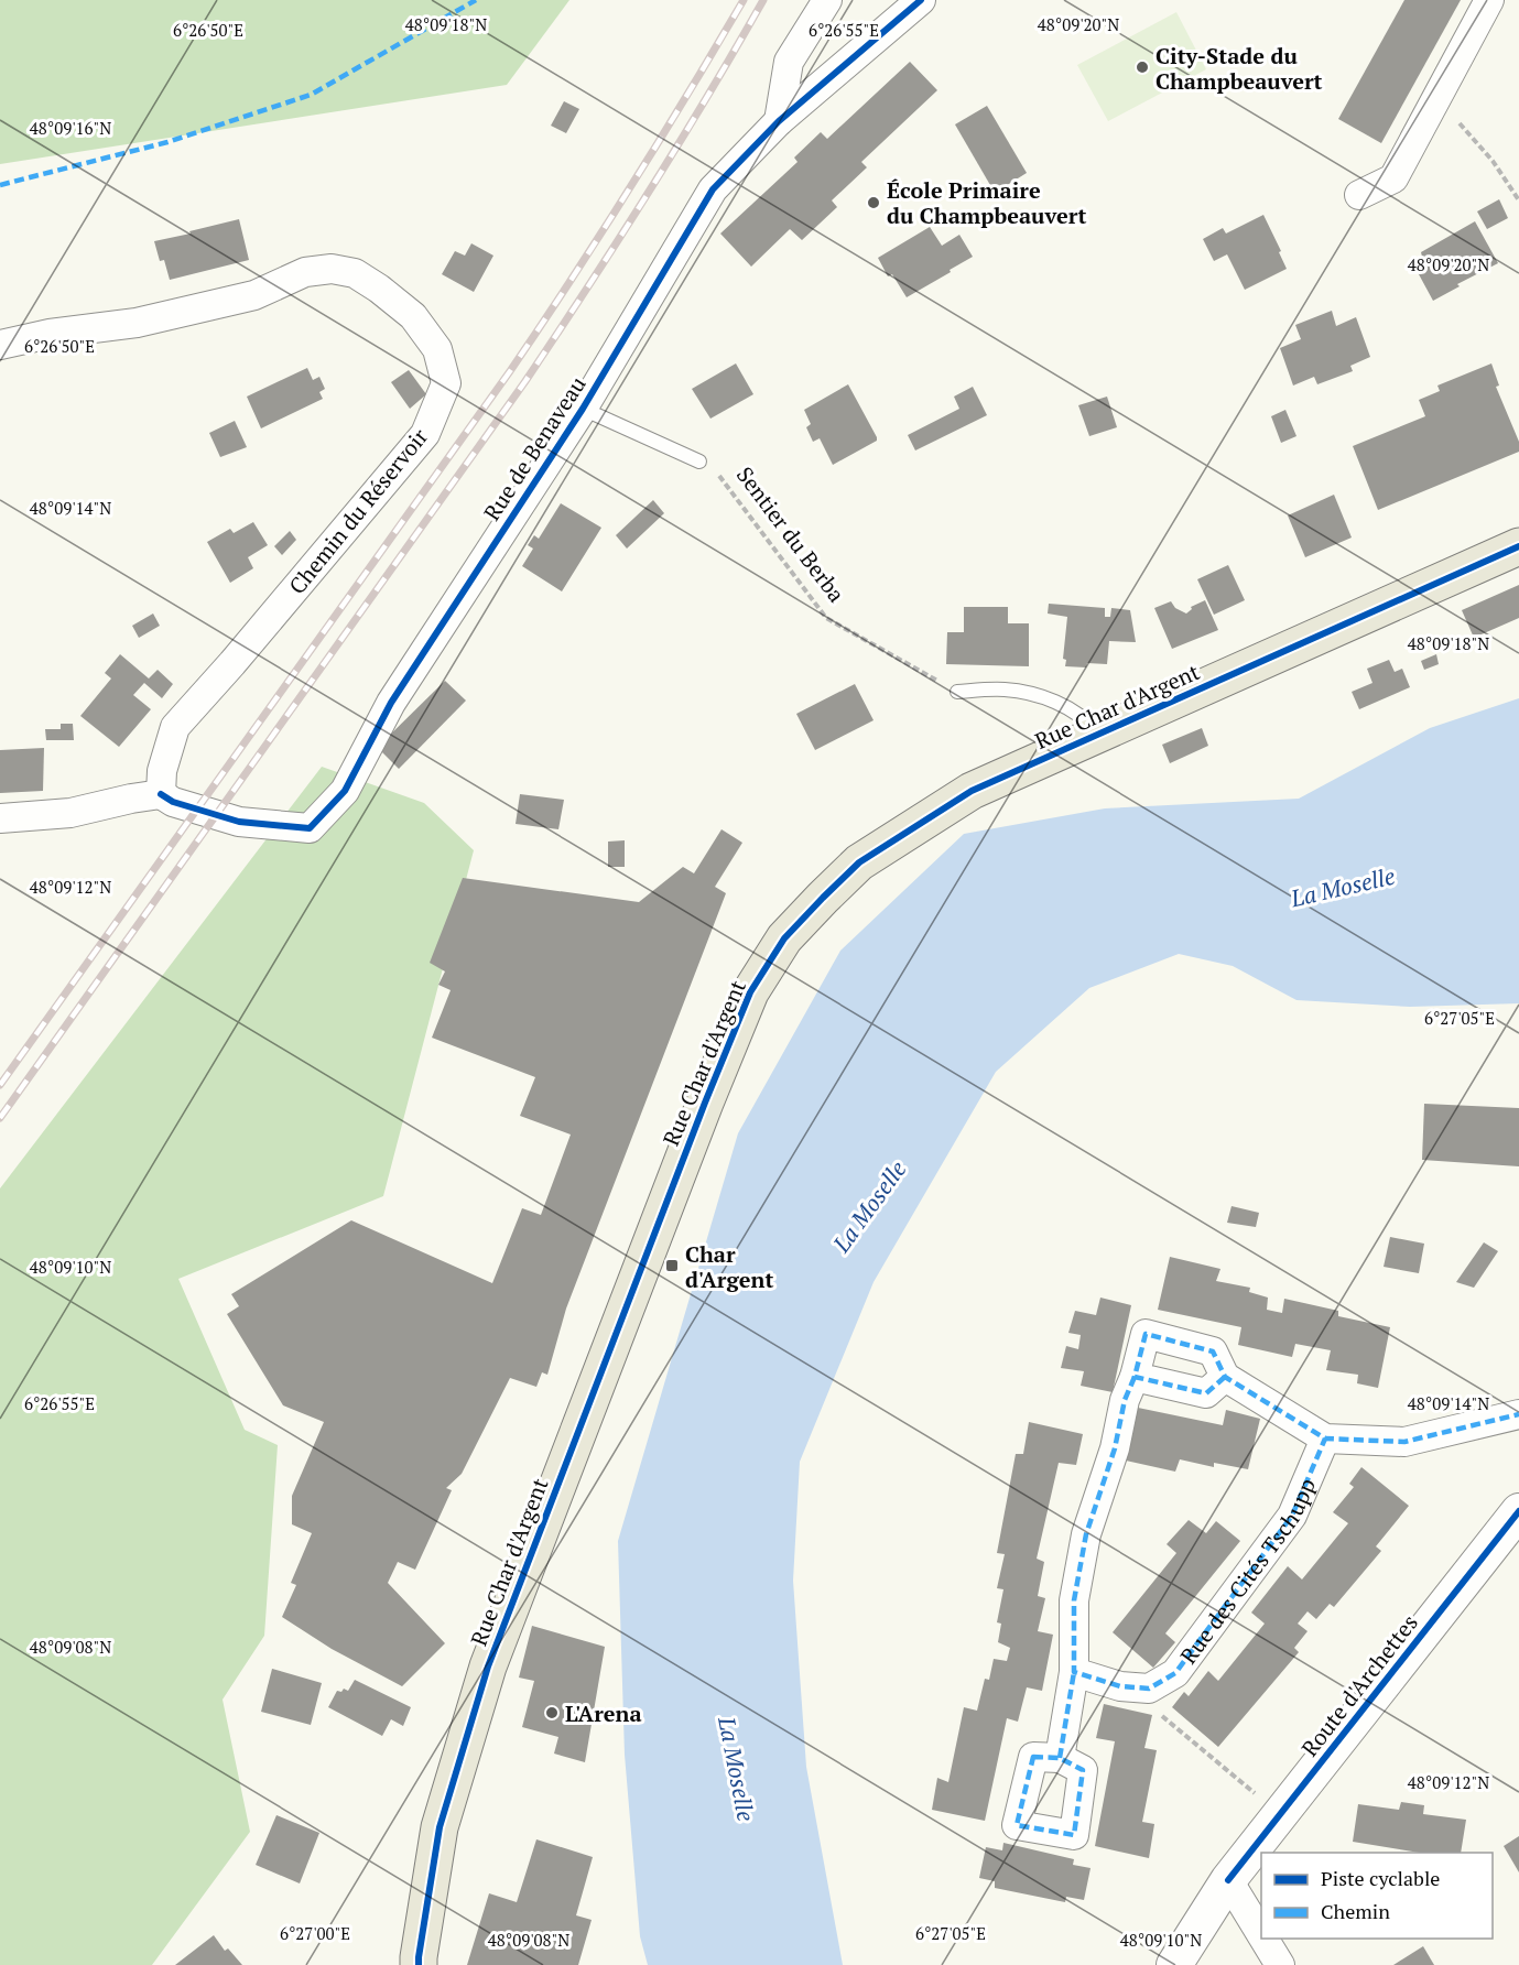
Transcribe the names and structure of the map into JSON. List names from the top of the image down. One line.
{"streets":{"main road":["Rue Char d'Argent"],"street":["Rue de Benaveau","Chemin du Réservoir","Rue des Cités Tschupp","Route d'Archettes"],"path":["Sentier du Berba"]},"crossings":[["Rue de Benaveau","Chemin du Réservoir"]],"water":["La Moselle"],"places":{"other":["City-Stade du Champbeauvert","École Primaire du Champbeauvert","L'Arena"],"transit":["Char d'Argent"]},"legend":["Piste cyclable","Chemin"],"coordinates":["48°09'18\"N","48°09'20\"N","6°26'50\"E","6°26'55\"E","48°09'16\"N","48°09'14\"N","48°09'12\"N","6°27'05\"E","48°09'10\"N","48°09'08\"N","6°27'00\"E"]}
